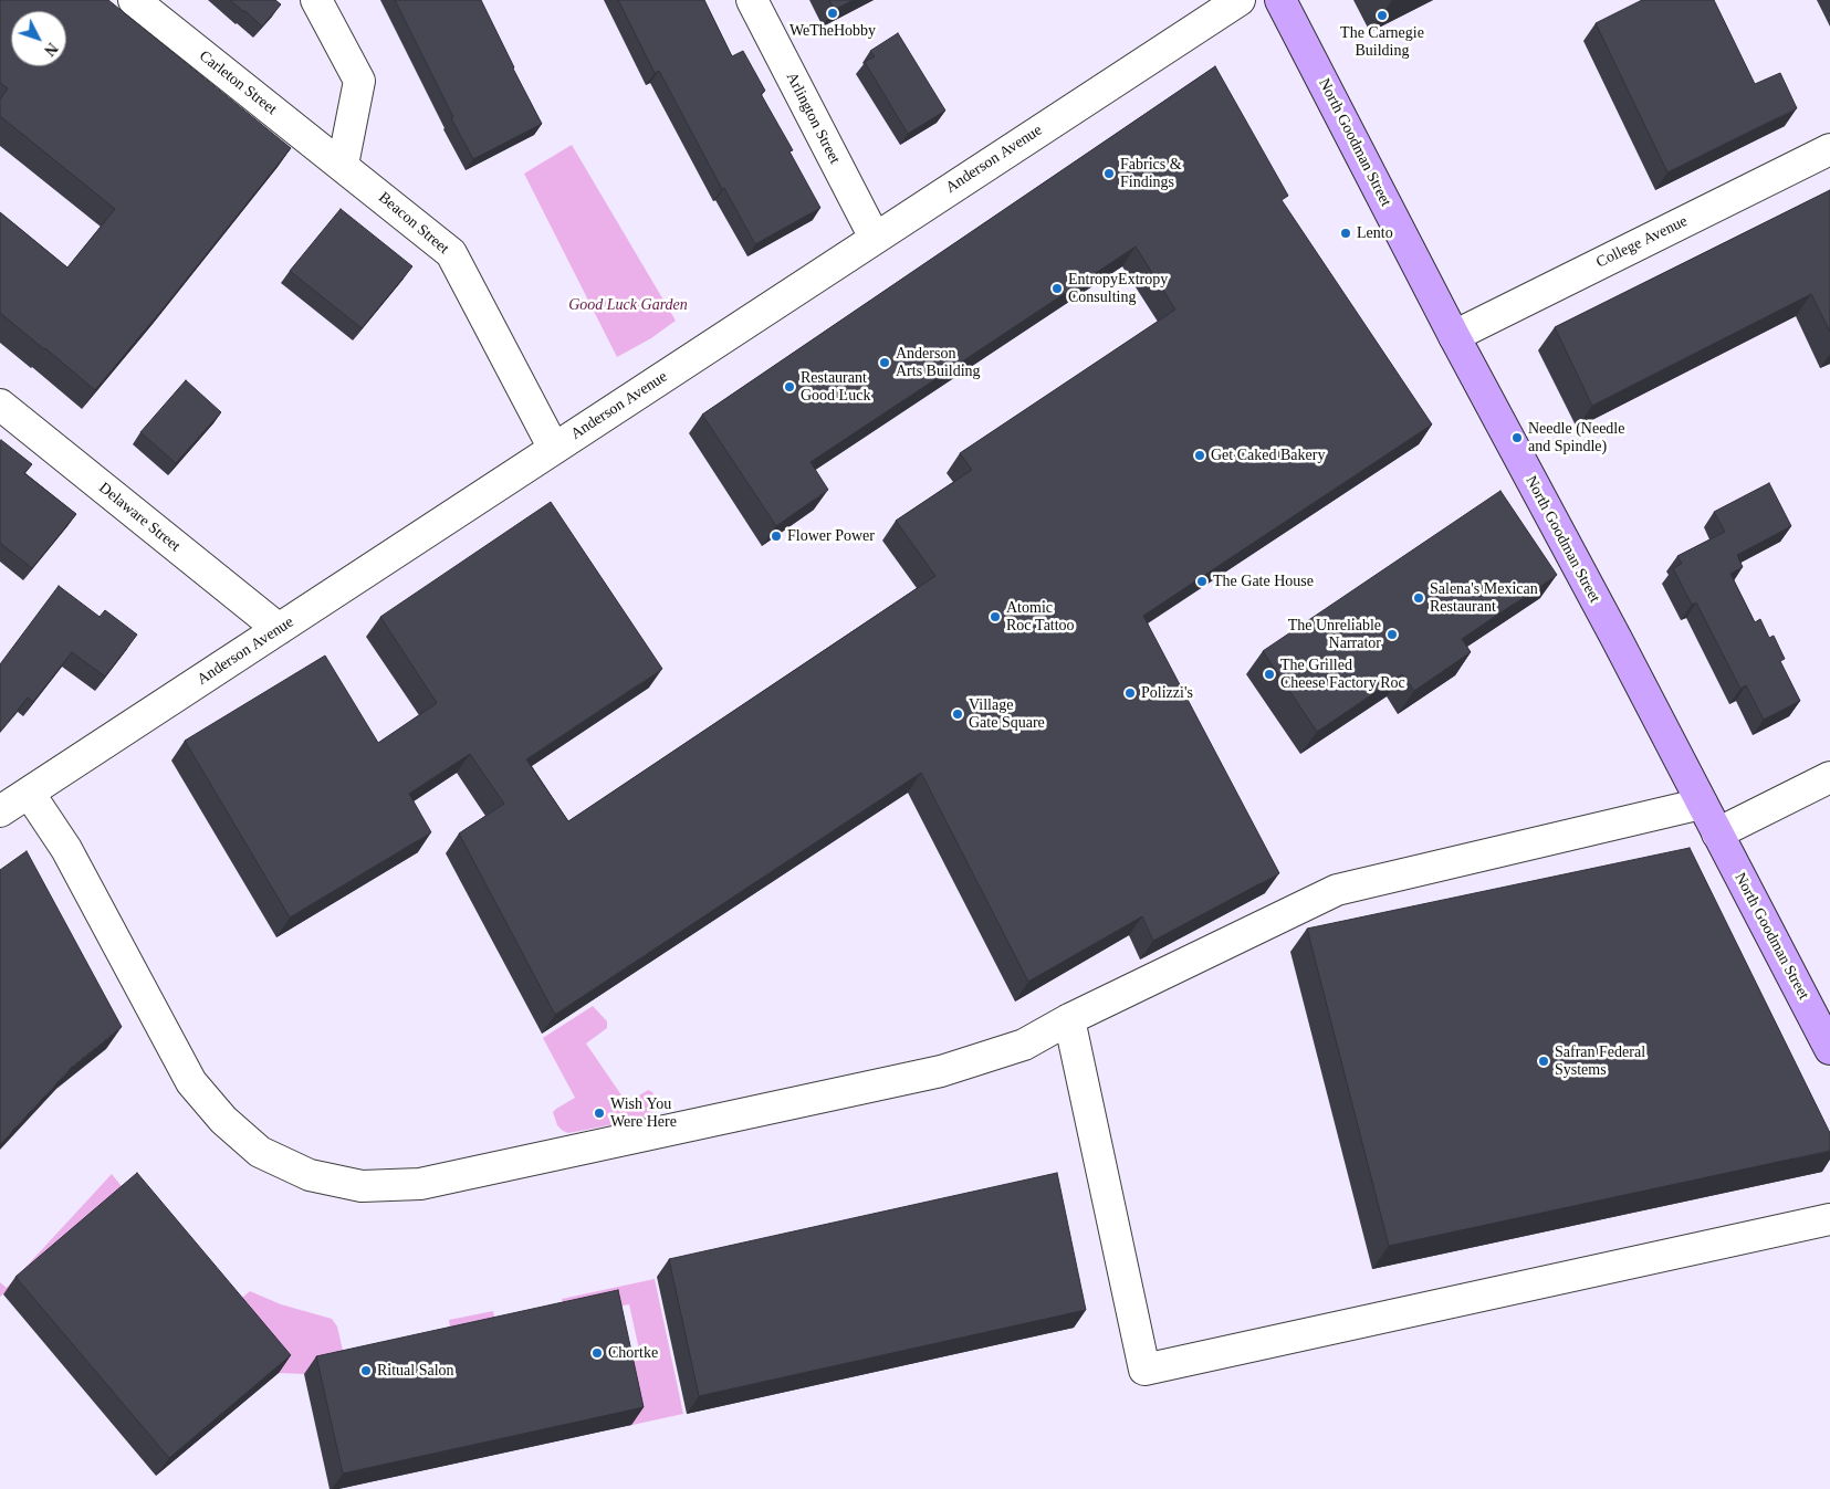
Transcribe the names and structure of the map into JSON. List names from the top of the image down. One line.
{"streets":{"main road":["North Goodman Street"],"street":["Carleton Street","Arlington Street","Anderson Avenue","Beacon Street","College Avenue","Delaware Street"]},"crossings":[["Carleton Street","Beacon Street"],["Arlington Street","Anderson Avenue"],["North Goodman Street","College Avenue"],["Anderson Avenue","Beacon Street"],["Anderson Avenue","Delaware Street"]],"parks":["Good Luck Garden"],"places":["WeTheHobby","The Carnegie Building","Fabrics & Findings","Lento","EntropyExtropy Consulting","Anderson Arts Building","Restaurant Good Luck","Needle (Needle and Spindle)","Get Caked Bakery","Flower Power","The Gate House","Salena's Mexican Restaurant","Atomic Roc Tattoo","The Unreliable Narrator","The Grilled Cheese Factory Roc","Polizzi's","Village Gate Square","Safran Federal Systems","Wish You Were Here","Chortke","Ritual Salon"],"north":"bottom right"}
